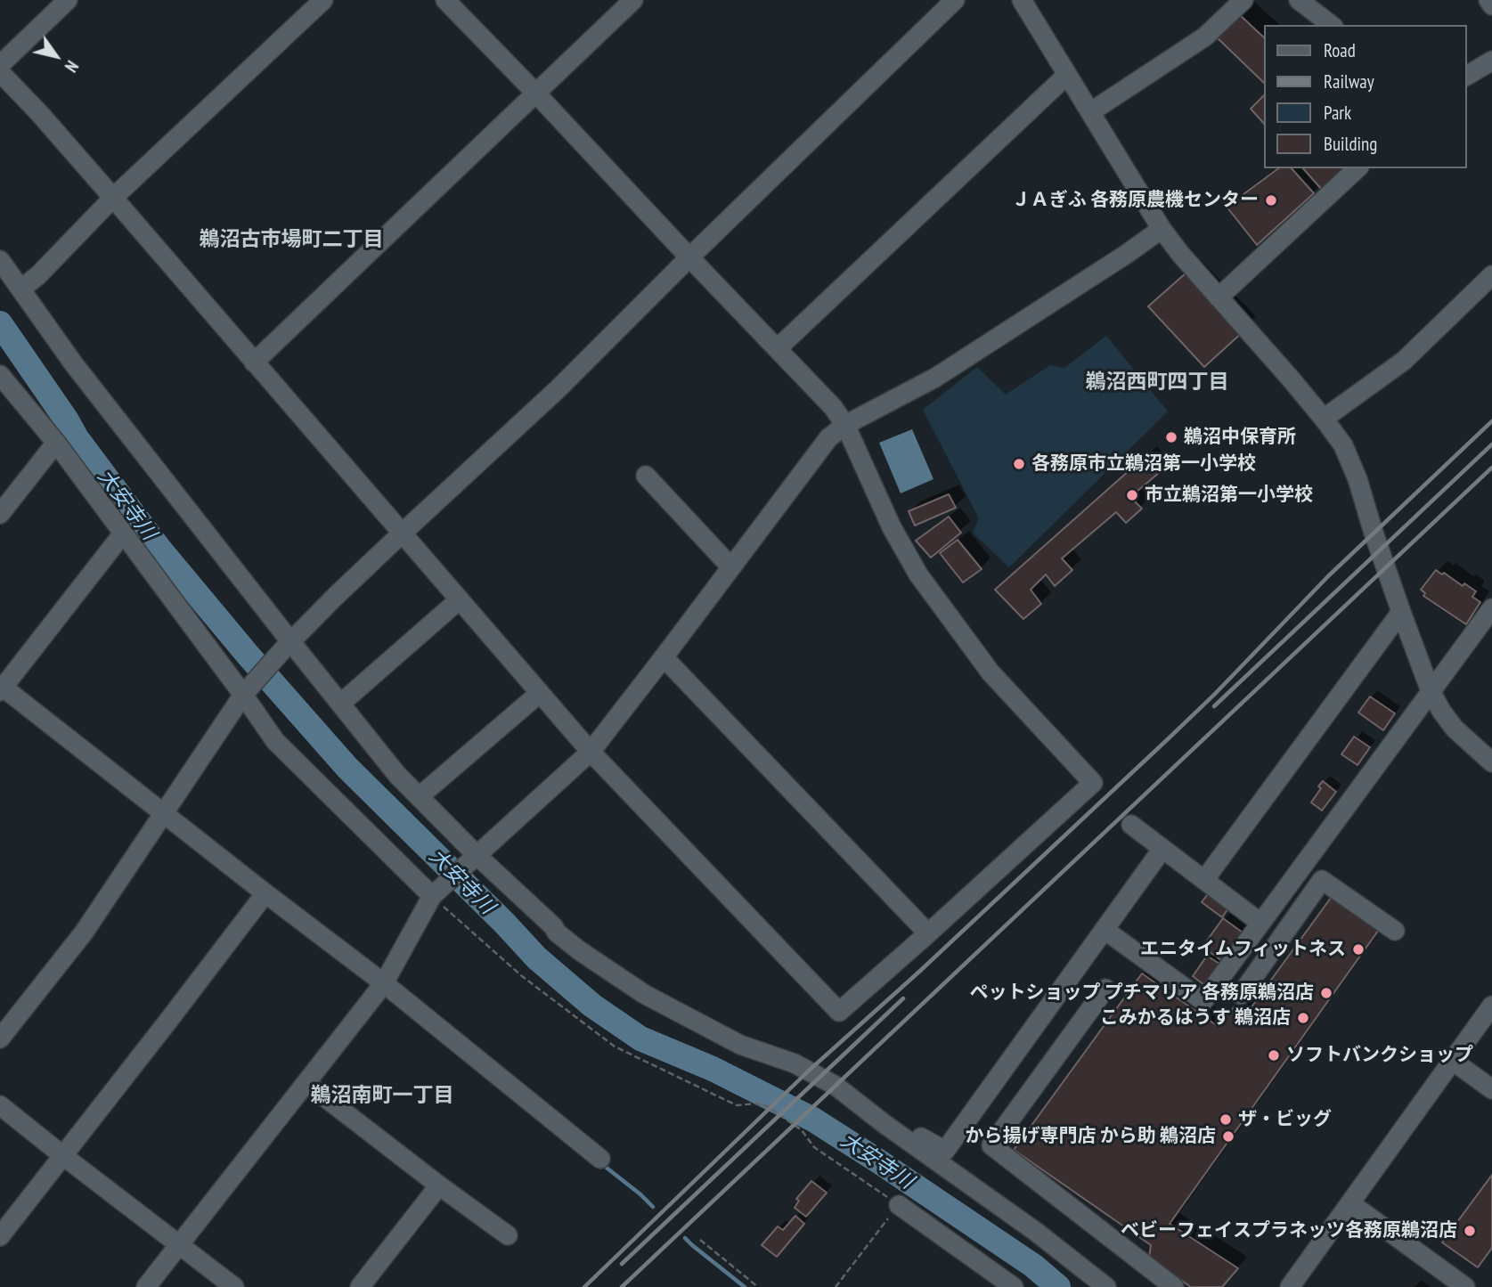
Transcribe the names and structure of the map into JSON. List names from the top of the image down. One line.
{"districts":["鵜沼古市場町二丁目","鵜沼西町四丁目","鵜沼南町一丁目"],"water":["大安寺川"],"places":["ＪＡぎふ 各務原農機センター","鵜沼中保育所","各務原市立鵜沼第一小学校","市立鵜沼第一小学校","エニタイムフィットネス","ペットショップ プチマリア 各務原鵜沼店","こみかるはうす 鵜沼店","ソフトバンクショップ","ザ・ビッグ","から揚げ専門店 から助 鵜沼店","ベビーフェイスプラネッツ各務原鵜沼店"],"legend":["Road","Railway","Park","Building"],"north":"bottom right"}
